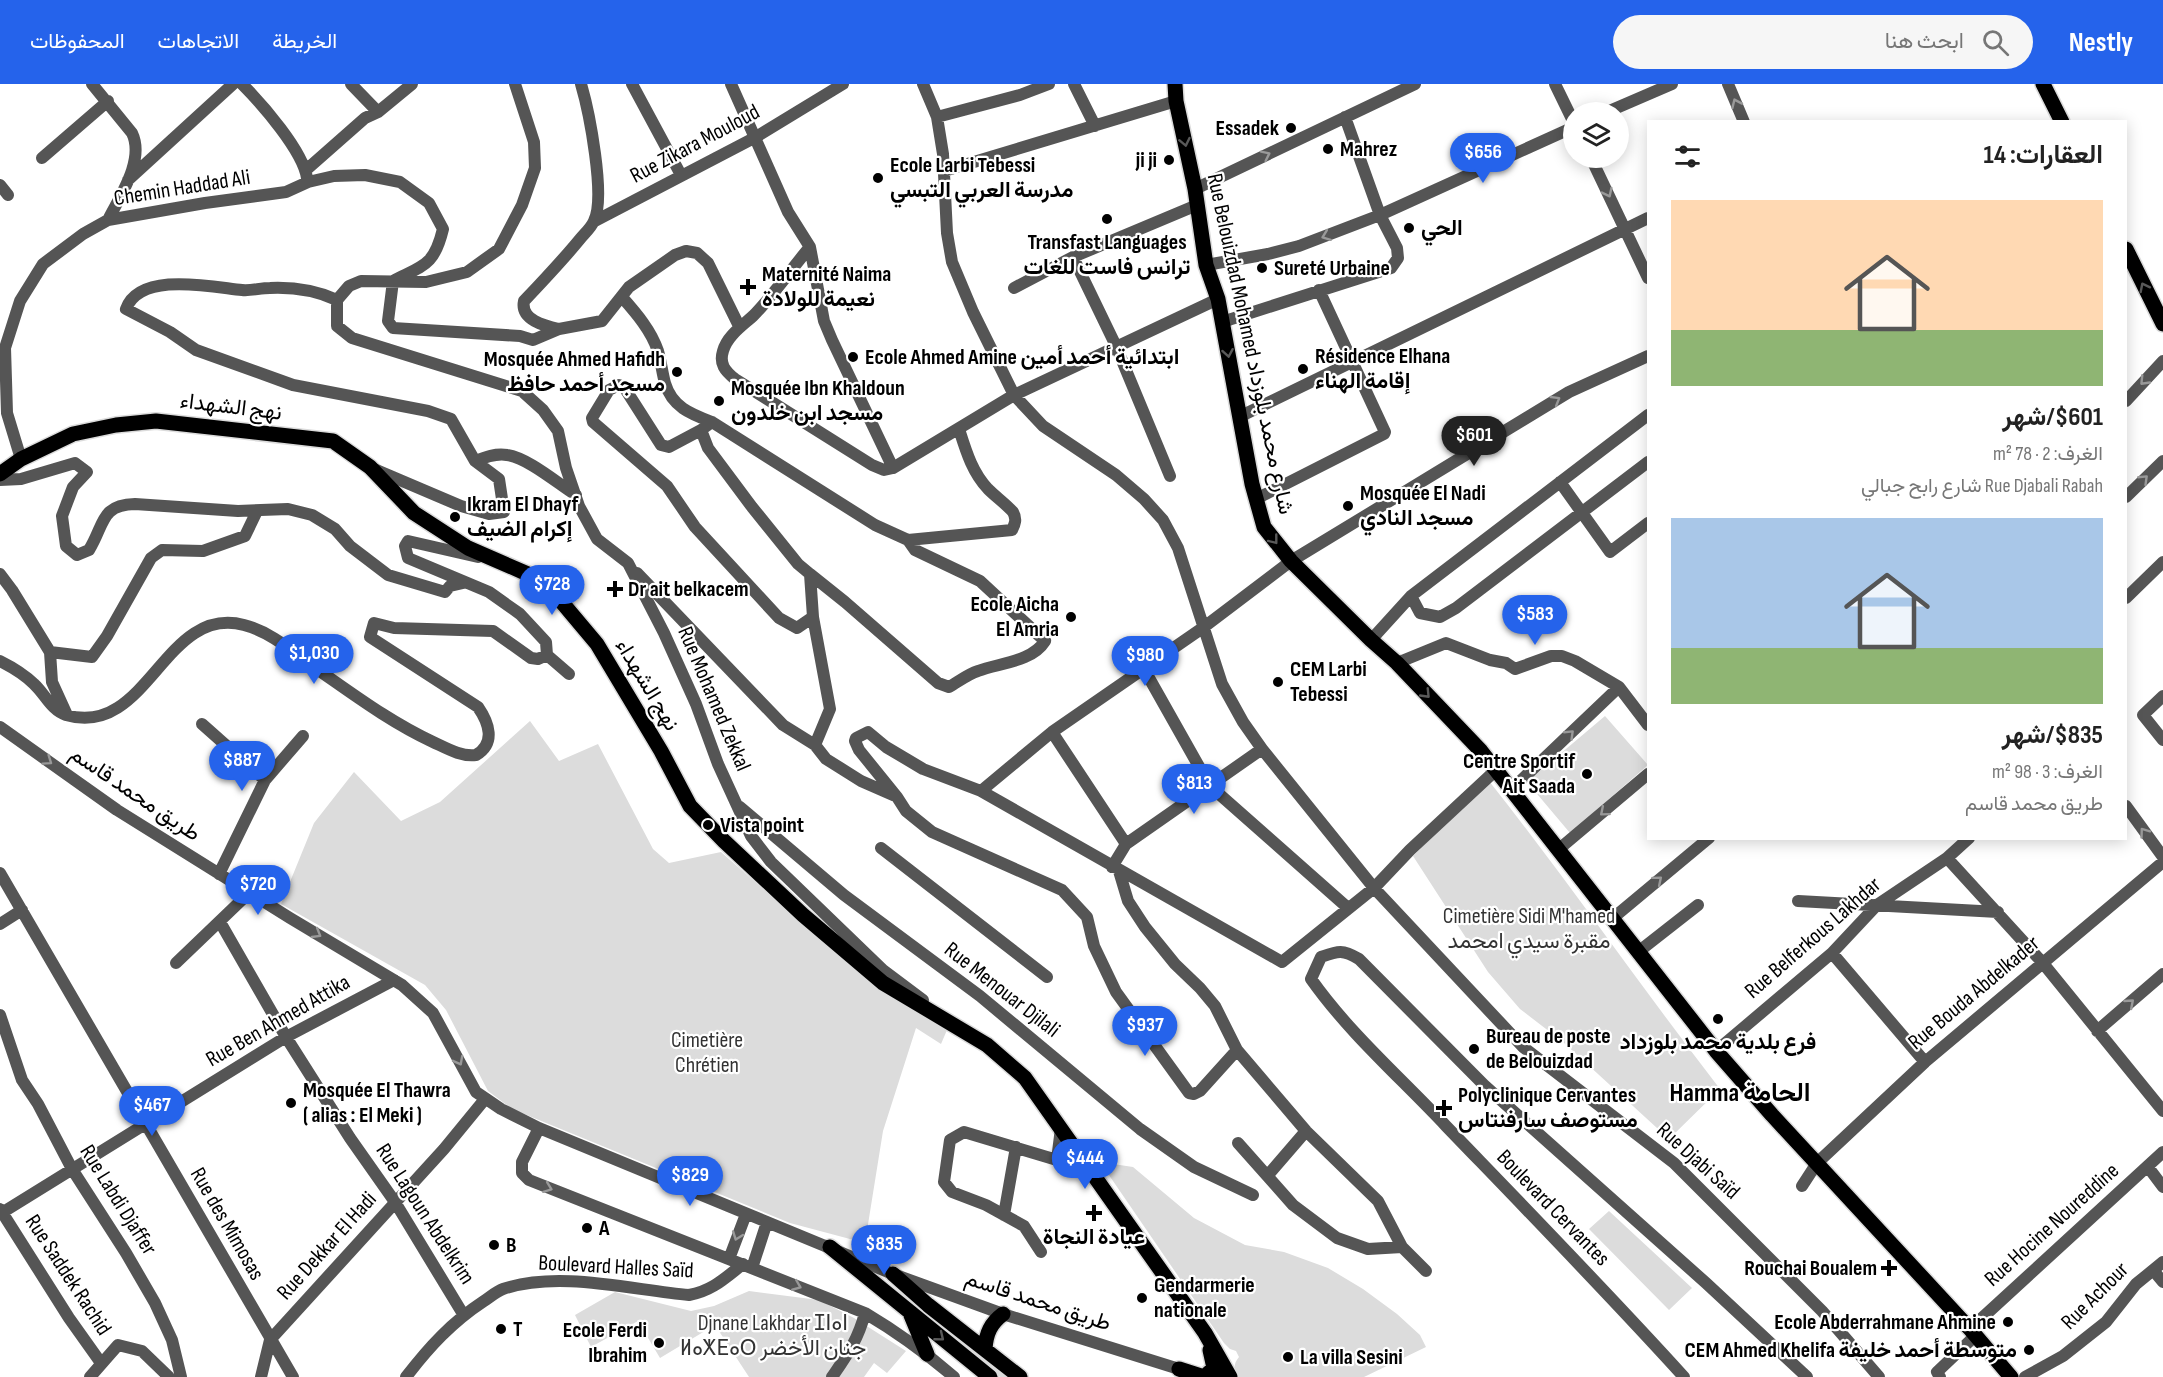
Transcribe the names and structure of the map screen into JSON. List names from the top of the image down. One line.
{"streets":{"main road":["Rue Belouizdad Mohamed شارع محمد بلوزداد","نهج الشهداء"],"street":["Rue Zikara Mouloud","Chemin Haddad Ali","Rue Mohamed Zekkal","طريق محمد قاسم","Rue Belferkous Lakhdar","Rue Menouar Djilali","Rue Bouda Abdelkader","Rue Ben Ahmed Attika","Rue Djabi Saïd","Rue Labdi Djaffer","Boulevard Cervantes","Rue Lagoun Abdelkrim","Rue des Mimosas","Rue Hocine Noureddine","Rue Dekkar El Hadi","Boulevard Halles Saïd","Rue Saddek Rachid","Rue Achour"]},"crossings":[["Chemin Haddad Ali","نهج الشهداء"],["Rue Belouizdad Mohamed شارع محمد بلوزداد","Rue Belferkous Lakhdar"],["Rue Belouizdad Mohamed شارع محمد بلوزداد","Rue Bouda Abdelkader"],["Rue Belouizdad Mohamed شارع محمد بلوزداد","Rue Hocine Noureddine"],["نهج الشهداء","Rue Mohamed Zekkal"],["Rue Mohamed Zekkal","Rue Menouar Djilali"],["طريق محمد قاسم","Rue Ben Ahmed Attika"],["طريق محمد قاسم","Rue Dekkar El Hadi"],["Rue Ben Ahmed Attika","Rue Labdi Djaffer"],["Rue Ben Ahmed Attika","Rue Lagoun Abdelkrim"],["Rue Ben Ahmed Attika","Rue des Mimosas"],["Rue Ben Ahmed Attika","Rue Saddek Rachid"],["Rue Lagoun Abdelkrim","Rue Dekkar El Hadi"],["Rue Lagoun Abdelkrim","Boulevard Halles Saïd"],["Rue des Mimosas","Rue Dekkar El Hadi"]],"one_way":["طريق محمد قاسم"],"districts":["Hamma الحامة"],"parks":["Cimetière Sidi M'hamed مقبرة سيدي امحمد","Cimetière Chrétien","Djnane Lakhdar ⵊⵏⴰⵏ ⵍⴰⵅⴹⴰⵔ جنان الأخضر"],"places":{"other":["Essadek","Mahrez","ji ji","Ecole Larbi Tebessi مدرسة العربي التبسي","Transfast Languages ترانس فاست للغات","الحي","Sureté Urbaine","Ecole Ahmed Amine ابتدائية أحمد أمين","Résidence Elhana إقامة الهناء","Mosquée Ahmed Hafidh مسجد أحمد حافظ","Mosquée Ibn Khaldoun مسجد ابن خلدون","Mosquée El Nadi مسجد النادي","Ikram El Dhayf إكرام الضيف","Ecole Aicha El Amria","CEM Larbi Tebessi","Centre Sportif Ait Saada","Vista point","فرع بلدية محمد بلوزداد","Bureau de poste de Belouizdad","Mosquée El Thawra ( alias : El Meki )","A","B","Gendarmerie nationale","Ecole Abderrahmane Ahmine","T","Ecole Ferdi Ibrahim","CEM Ahmed Khelifa متوسطة أحمد خليفة","La villa Sesini"],"health":["Maternité Naima نعيمة للولادة","Dr ait belkacem","Polyclinique Cervantes مستوصف سارفنتاس","عيادة النجاة","Rouchai Boualem"]},"page":{"header":"Nestly","search":"ابحث هنا","nav":["الخريطة","الاتجاهات","المحفوظات"],"heading":"العقارات: 14","price":["$656","$601","$728","$583","$1,030","$980","$887","$813","$720","$937","$467","$444","$829","$835"],"list":[{"name":"$601/شهر","note":"الغرف: 2 · 78 m² · Rue Djabali Rabah شارع رابح جبالي"},{"name":"$835/شهر","note":"الغرف: 3 · 98 m² · طريق محمد قاسم"}]}}
